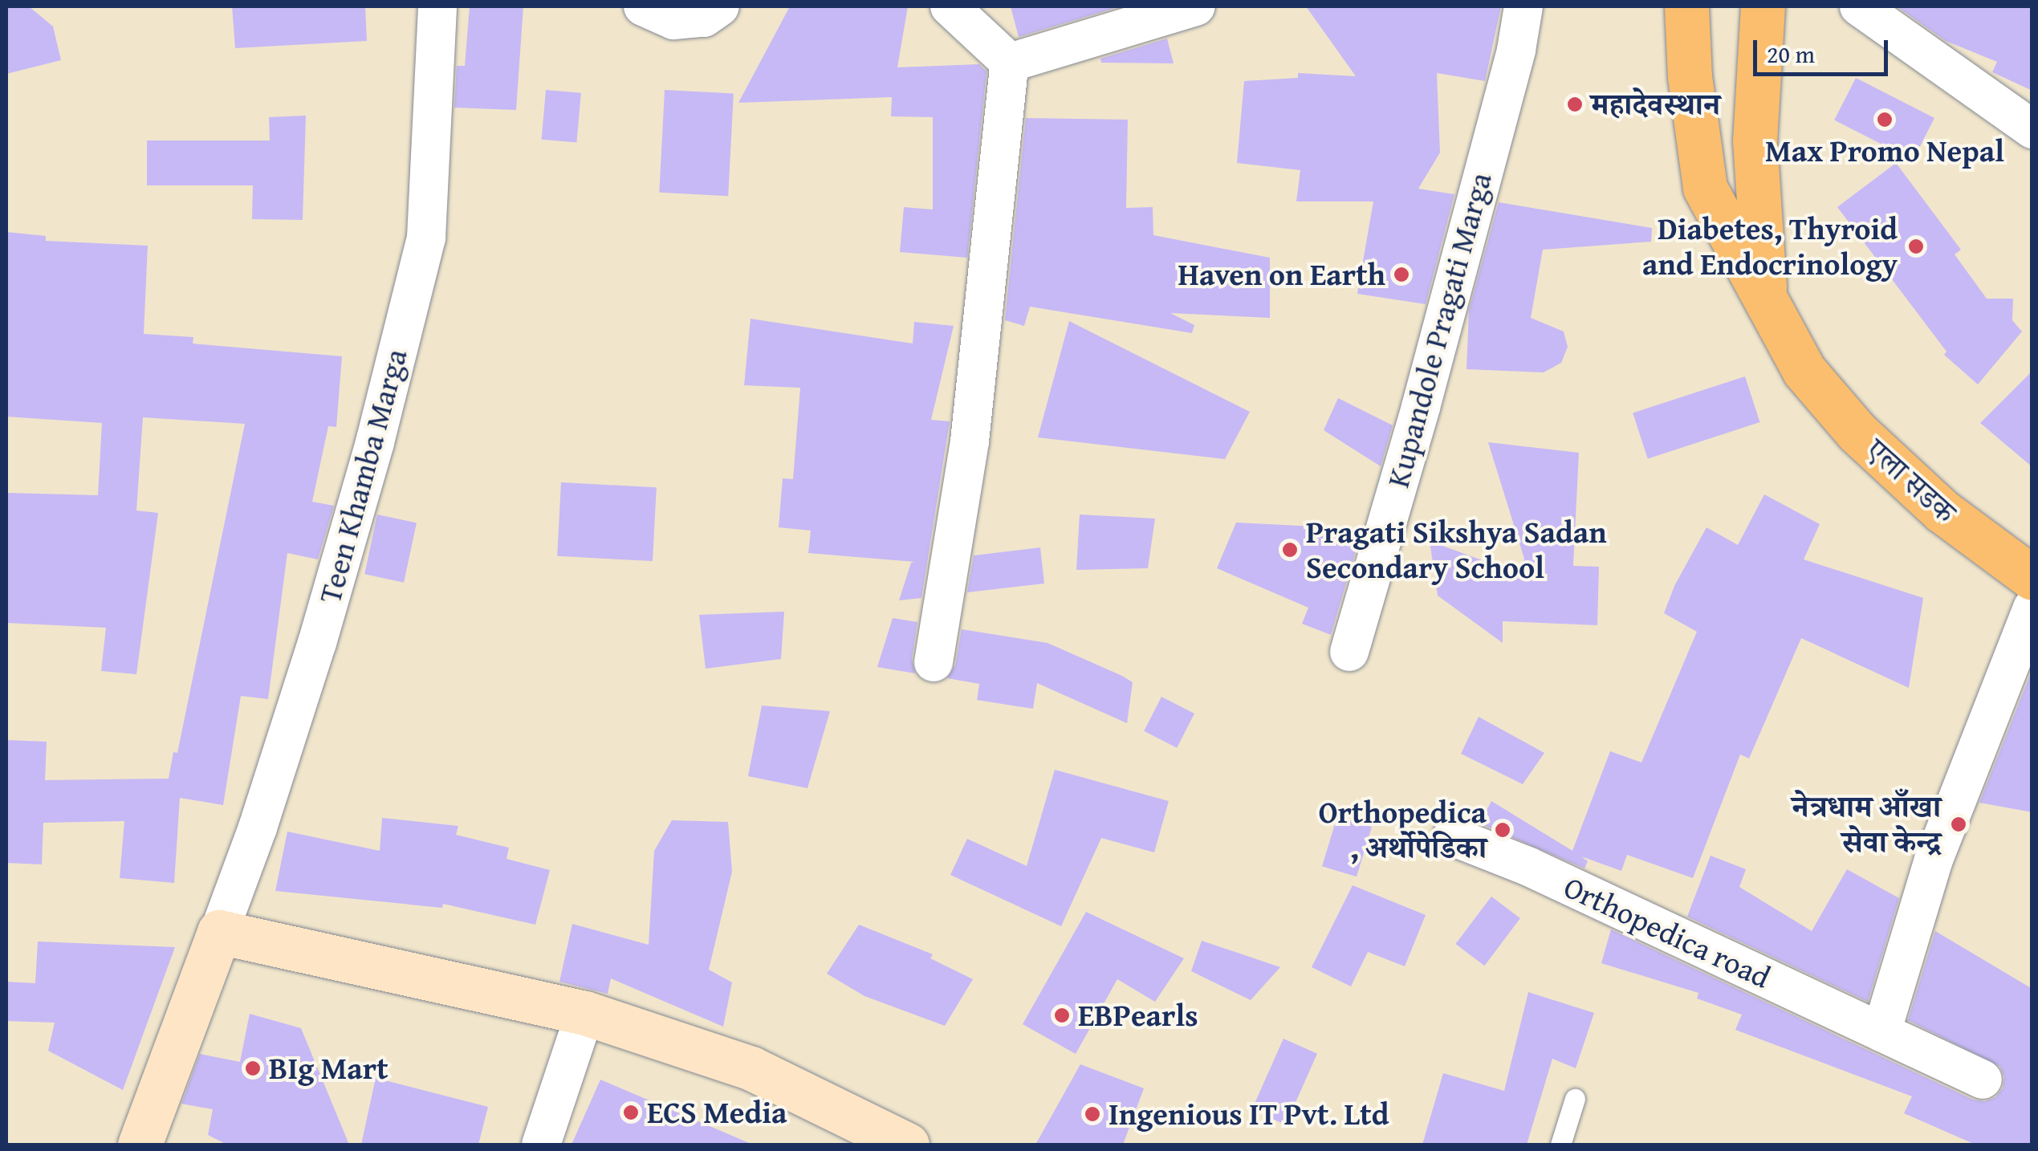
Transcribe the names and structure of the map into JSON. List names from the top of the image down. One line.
{"streets":{"main road":["एला सडक"],"street":["Kupandole Pragati Marga","Teen Khamba Marga","Orthopedica road"]},"places":["महादेवस्थान","Max Promo Nepal","Diabetes, Thyroid and Endocrinology","Haven on Earth","Pragati Sikshya Sadan Secondary School","नेत्रधाम आँखा सेवा केन्द्र","Orthopedica , अर्थोपेडिका","EBPearls","BIg Mart","ECS Media","Ingenious IT Pvt. Ltd"],"scale_bar":"20 m"}
